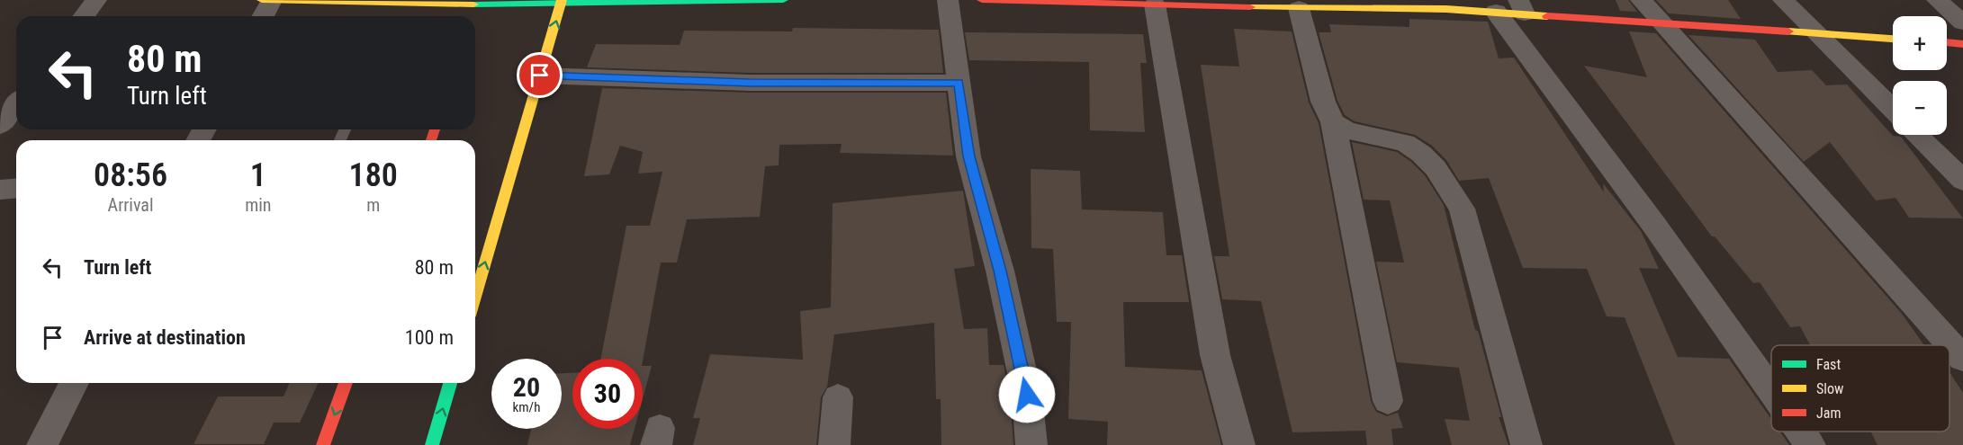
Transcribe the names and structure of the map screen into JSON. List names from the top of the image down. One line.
{"legend":["Fast","Slow","Jam"],"page":{"map_buttons":["+","−"],"turn":["80 m","Turn left"],"eta":["08:56","Arrival","1","min","180","m"],"list":[{"name":"Turn left","value":"80 m"},{"name":"Arrive at destination","value":"100 m"}],"speed":"20 km/h","limit":"30"}}
